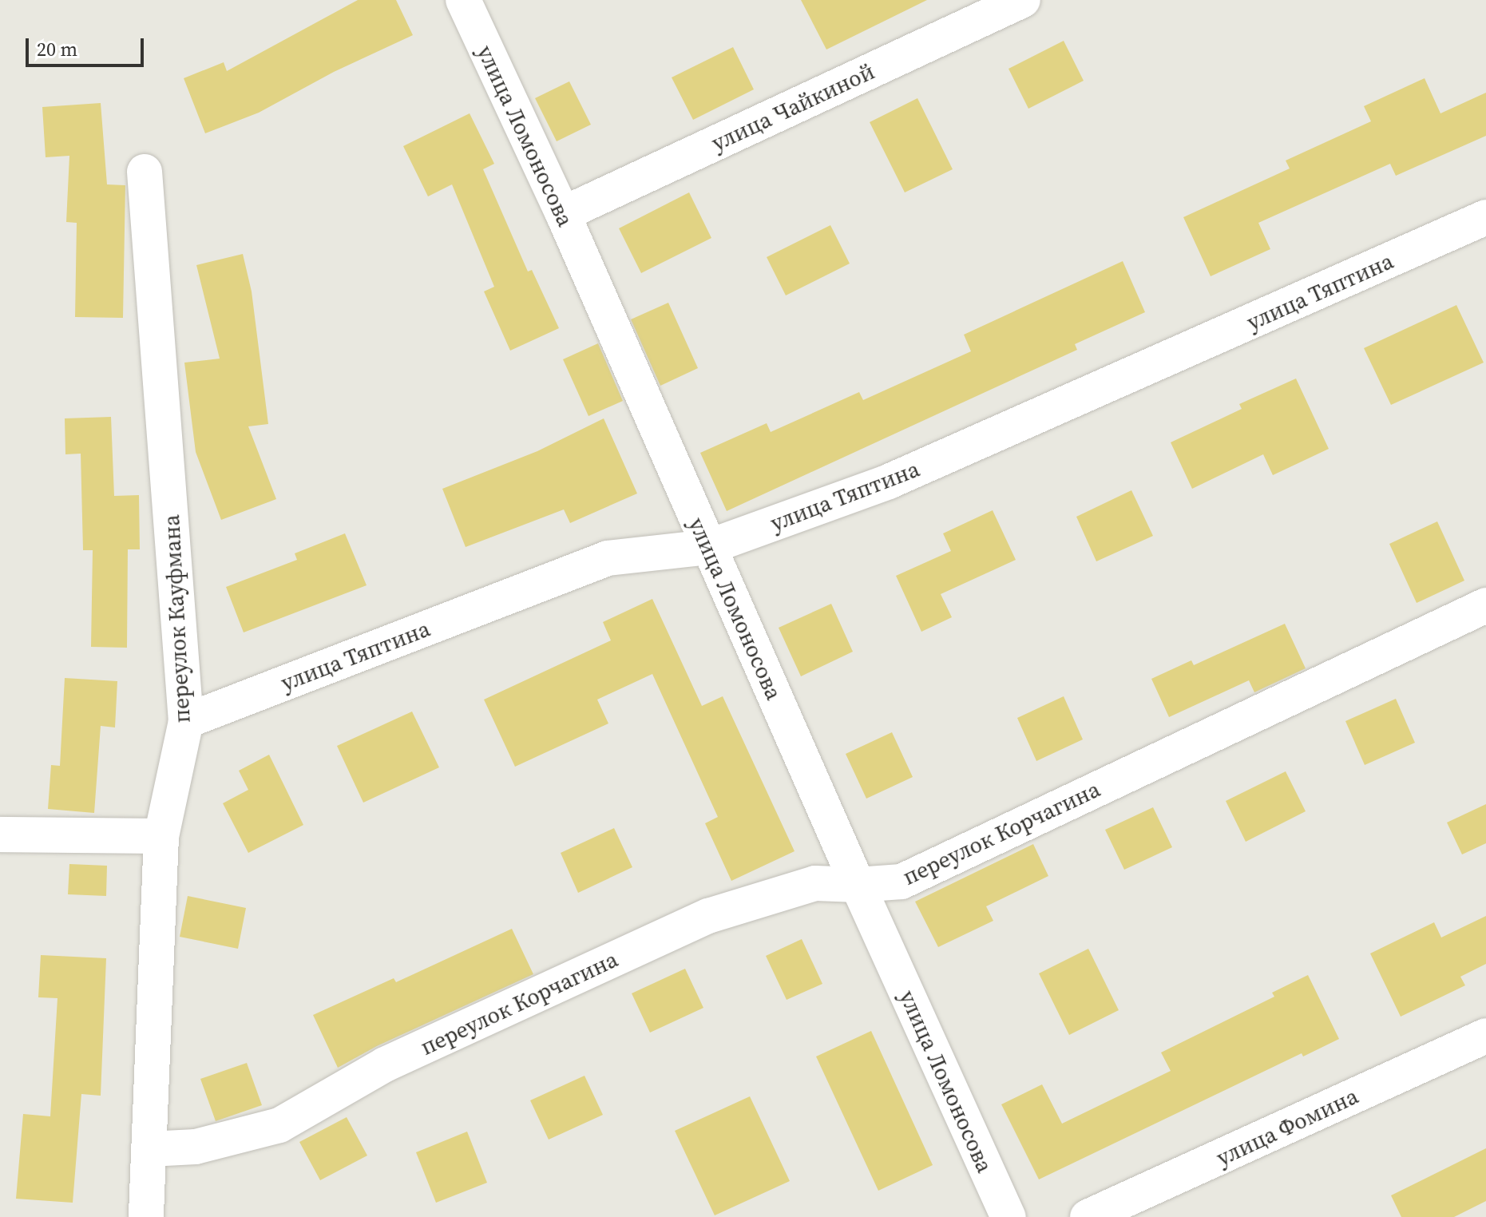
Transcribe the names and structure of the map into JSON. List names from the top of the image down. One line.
{"streets":{"street":["улица Чайкиной","улица Ломоносова","улица Тяптина","переулок Кауфмана","переулок Корчагина","улица Фомина"]},"crossings":[["улица Чайкиной","улица Ломоносова"],["улица Ломоносова","улица Тяптина"],["улица Ломоносова","переулок Корчагина"],["улица Тяптина","переулок Кауфмана"],["переулок Кауфмана","переулок Корчагина"]],"scale_bar":"20 m"}
